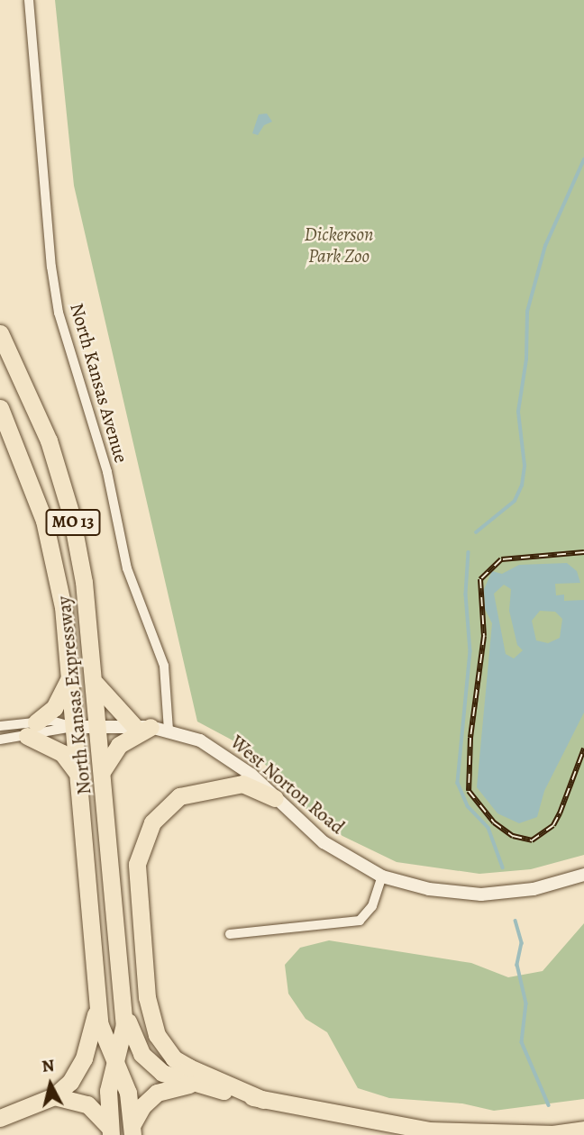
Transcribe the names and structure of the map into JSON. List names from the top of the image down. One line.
{"streets":{"highway":["MO 13","North Kansas Expressway"],"main road":["West Norton Road"],"street":["North Kansas Avenue"]},"crossings":[["North Kansas Avenue","West Norton Road"],["North Kansas Expressway","West Norton Road"]],"parks":["Dickerson Park Zoo"],"north":"top"}
